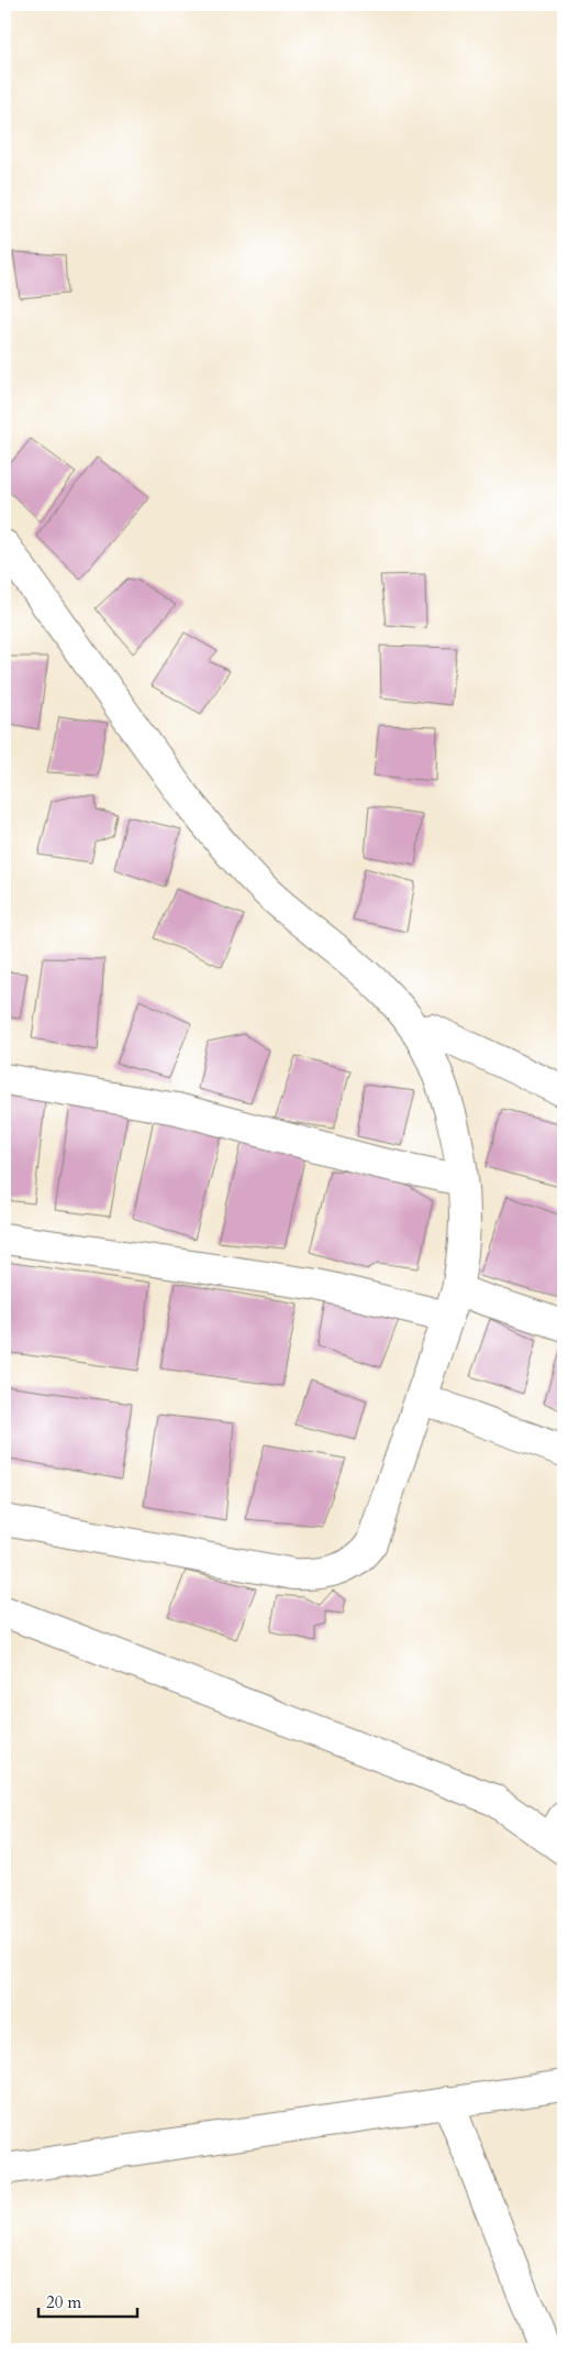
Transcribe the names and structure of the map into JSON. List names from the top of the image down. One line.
{"scale_bar":"20 m"}
